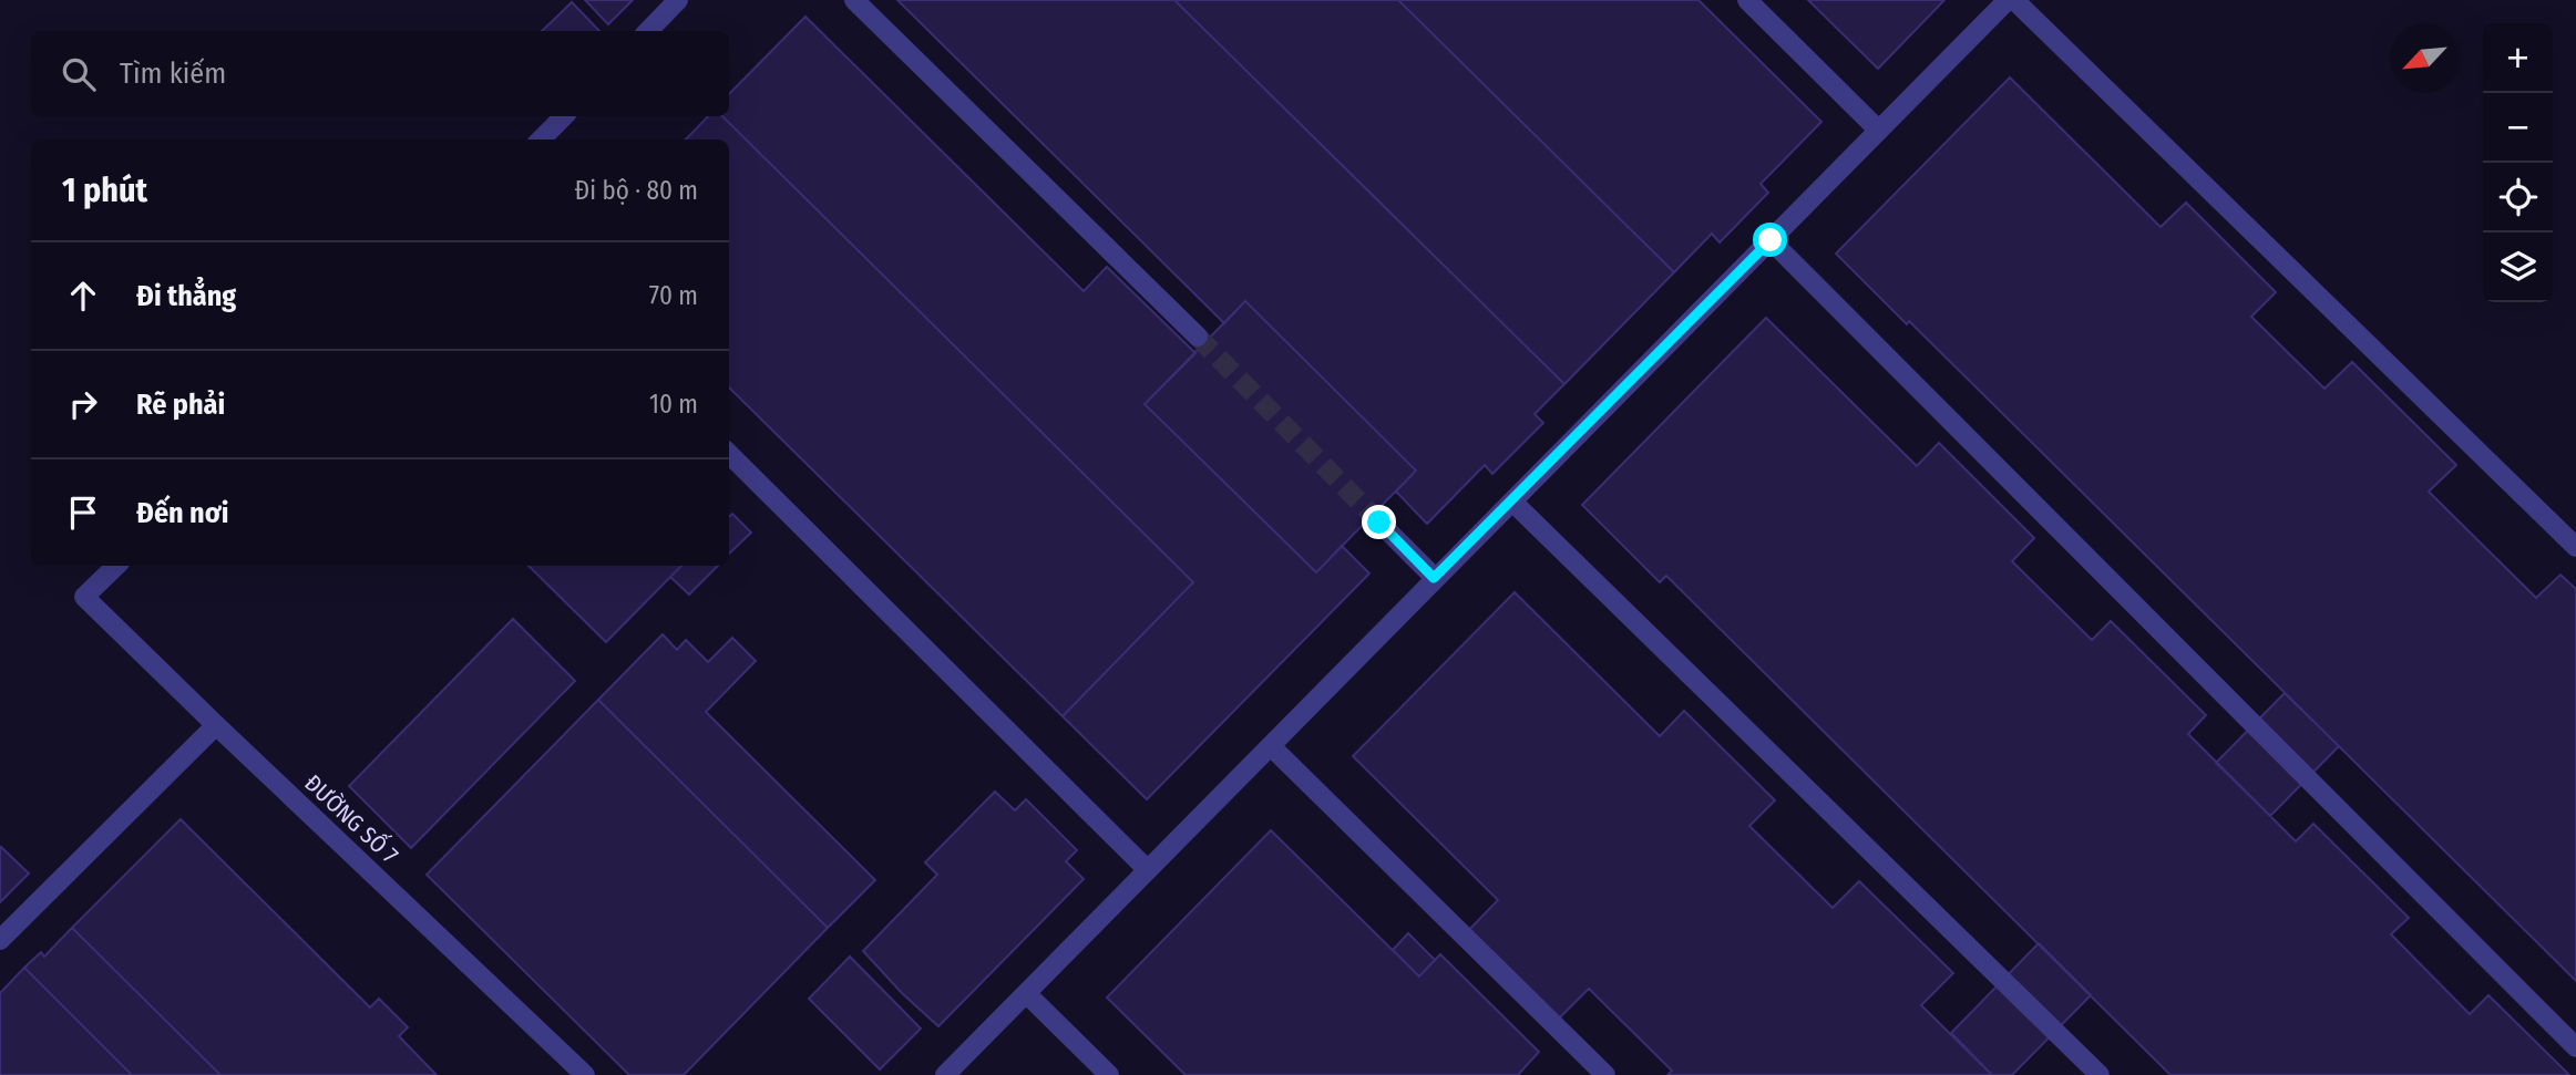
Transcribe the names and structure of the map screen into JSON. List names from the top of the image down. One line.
{"streets":{"lane":["ĐƯỜNG SỐ 7"]},"north":"bottom left","page":{"map_buttons":["+","−"],"search":"Tìm kiếm","heading":["1 phút","Đi bộ · 80 m"],"list":[["Đi thẳng","70 m"],["Rẽ phải","10 m"],"Đến nơi"]}}
